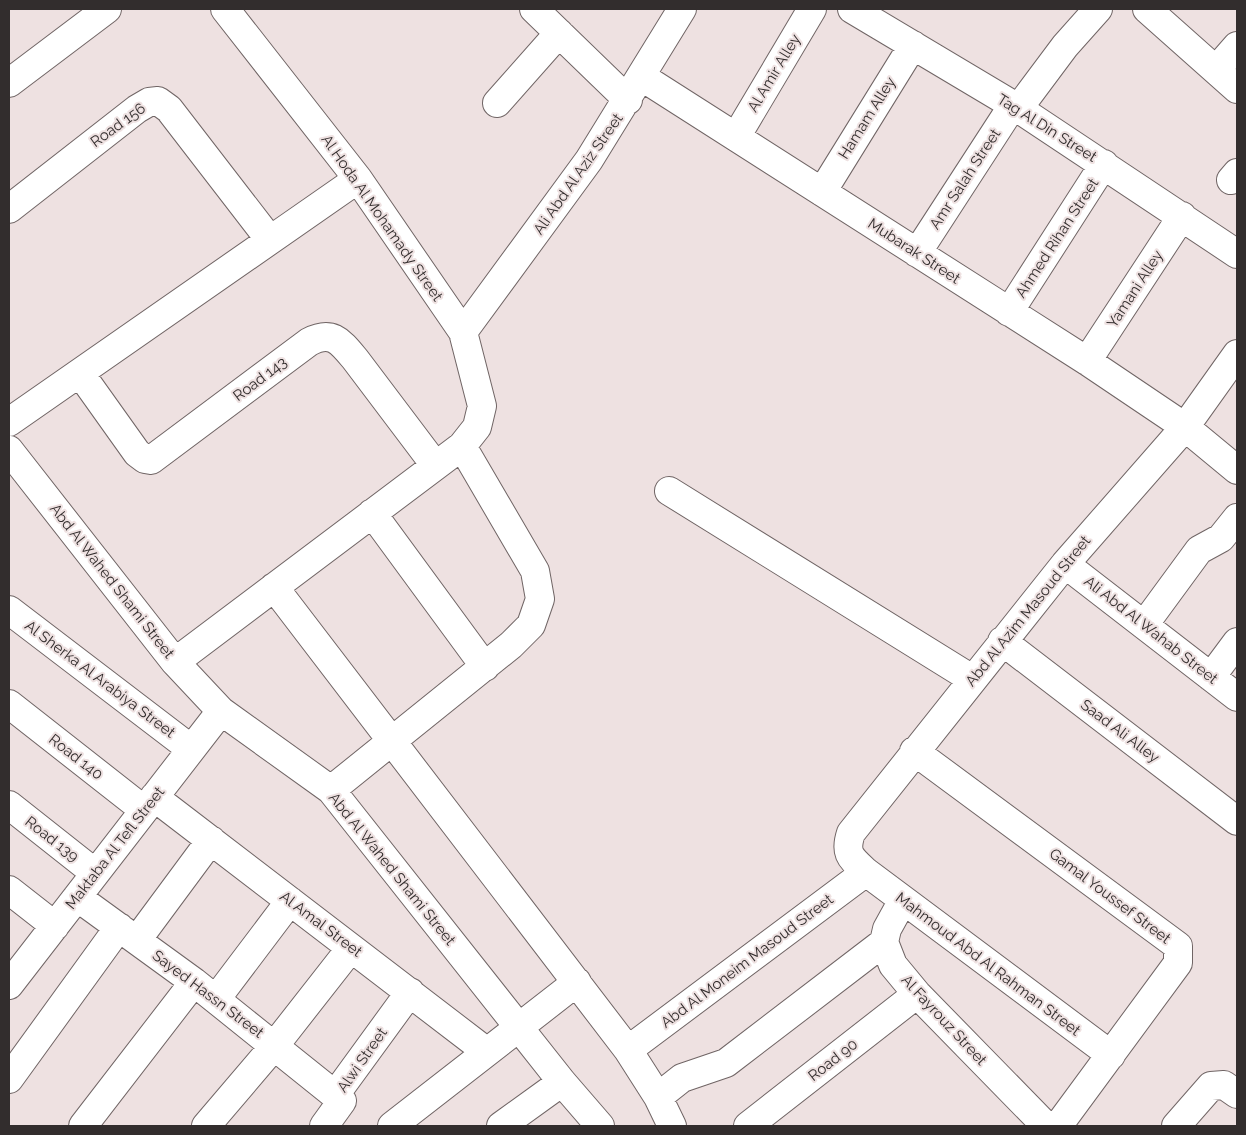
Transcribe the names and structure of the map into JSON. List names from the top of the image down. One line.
{"streets":{"street":["Al Amir Alley","Hamam Alley","Road 156","Tag Al Din Street","Ali Abd Al Aziz Street","Amr Salah Street","Al Hoda Al Mohamady Street","Ahmed Rihan Street","Mubarak Street","Yamani Alley","Road 143","Abd Al Wahed Shami Street","Abd Al Azim Masoud Street","Ali Abd Al Wahab Street","Al Sherka Al Arabiya Street","Saad Ali Alley","Road 140","Road 139","Maktaba Al Tefl Street","Gamal Youssef Street","Al Amal Street","Abd Al Moneim Masoud Street","Mahmoud Abd Al Rahman Street","Sayed Hassn Street","Al Fayrouz Street","Alwi Street","Road 90"]},"crossings":[["Al Amir Alley","Mubarak Street"],["Hamam Alley","Tag Al Din Street"],["Hamam Alley","Mubarak Street"],["Tag Al Din Street","Amr Salah Street"],["Tag Al Din Street","Ahmed Rihan Street"],["Tag Al Din Street","Yamani Alley"],["Ali Abd Al Aziz Street","Al Hoda Al Mohamady Street"],["Ali Abd Al Aziz Street","Mubarak Street"],["Amr Salah Street","Mubarak Street"],["Al Hoda Al Mohamady Street","Road 143"],["Al Hoda Al Mohamady Street","Abd Al Wahed Shami Street"],["Ahmed Rihan Street","Mubarak Street"],["Mubarak Street","Yamani Alley"],["Mubarak Street","Abd Al Azim Masoud Street"],["Abd Al Wahed Shami Street","Maktaba Al Tefl Street"],["Abd Al Azim Masoud Street","Ali Abd Al Wahab Street"],["Abd Al Azim Masoud Street","Saad Ali Alley"],["Abd Al Azim Masoud Street","Gamal Youssef Street"],["Abd Al Azim Masoud Street","Abd Al Moneim Masoud Street"],["Abd Al Azim Masoud Street","Mahmoud Abd Al Rahman Street"],["Al Sherka Al Arabiya Street","Maktaba Al Tefl Street"],["Road 140","Maktaba Al Tefl Street"],["Road 140","Al Amal Street"],["Road 139","Maktaba Al Tefl Street"],["Maktaba Al Tefl Street","Al Amal Street"],["Maktaba Al Tefl Street","Sayed Hassn Street"],["Gamal Youssef Street","Mahmoud Abd Al Rahman Street"],["Al Amal Street","Alwi Street"],["Abd Al Moneim Masoud Street","Mahmoud Abd Al Rahman Street"],["Sayed Hassn Street","Alwi Street"],["Al Fayrouz Street","Road 90"]]}
